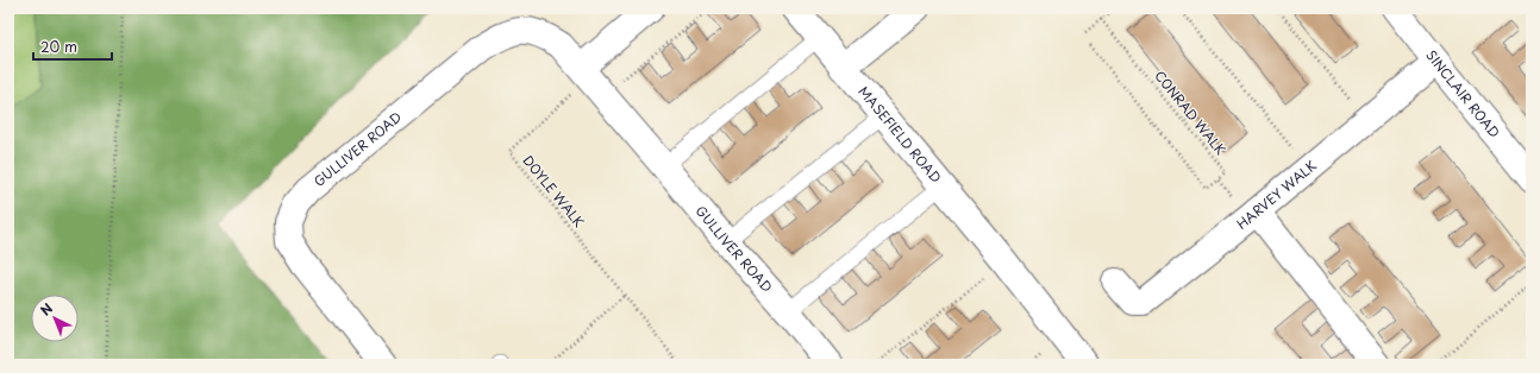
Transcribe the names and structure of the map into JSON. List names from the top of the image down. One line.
{"streets":{"street":["SINCLAIR ROAD","MASEFIELD ROAD","GULLIVER ROAD","HARVEY WALK"],"path":["CONRAD WALK","DOYLE WALK"]},"crossings":[["SINCLAIR ROAD","HARVEY WALK"]],"scale_bar":"20 m","north":"top left"}
